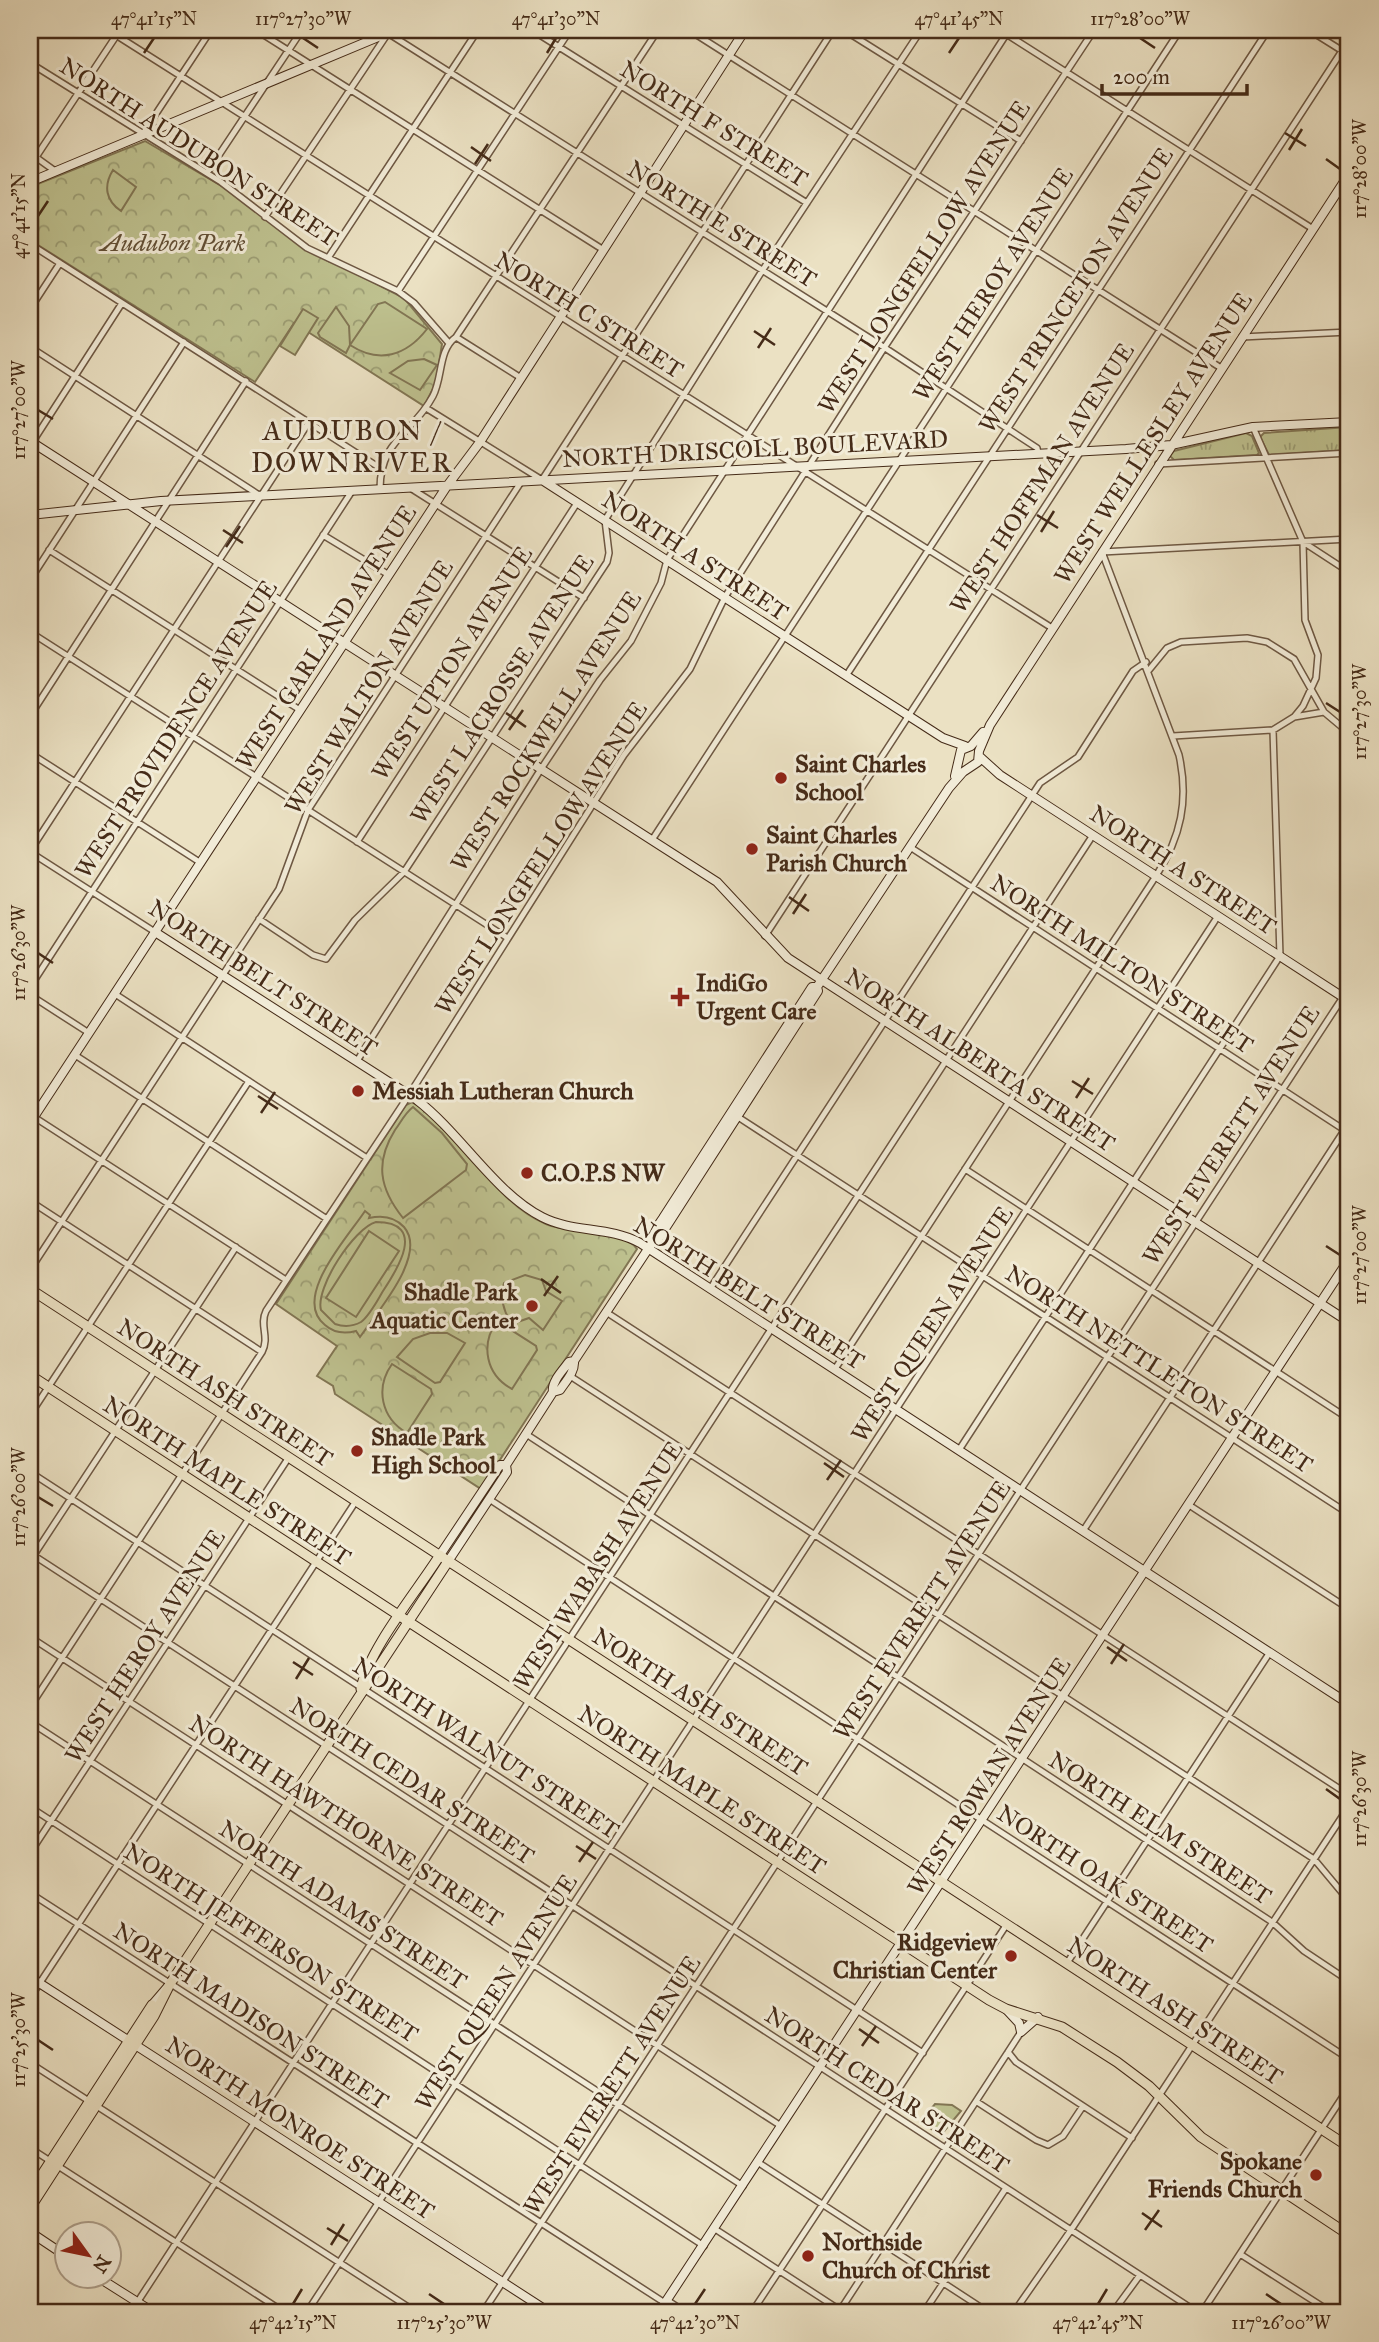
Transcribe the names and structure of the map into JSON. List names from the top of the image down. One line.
{"streets":{"main road":["WEST WELLESLEY AVENUE","NORTH DRISCOLL BOULEVARD","NORTH A STREET","WEST GARLAND AVENUE","NORTH BELT STREET","NORTH ALBERTA STREET","NORTH ASH STREET","NORTH MAPLE STREET","WEST ROWAN AVENUE","NORTH MONROE STREET"],"street":["NORTH F STREET","NORTH AUDUBON STREET","NORTH E STREET","WEST LONGFELLOW AVENUE","WEST HEROY AVENUE","WEST PRINCETON AVENUE","NORTH C STREET","WEST HOFFMAN AVENUE","WEST UPTON AVENUE","WEST WALTON AVENUE","WEST LACROSSE AVENUE","WEST PROVIDENCE AVENUE","WEST ROCKWELL AVENUE","NORTH MILTON STREET","WEST EVERETT AVENUE","WEST QUEEN AVENUE","NORTH NETTLETON STREET","WEST WABASH AVENUE","NORTH WALNUT STREET","NORTH CEDAR STREET","NORTH HAWTHORNE STREET","NORTH ELM STREET","NORTH OAK STREET","NORTH ADAMS STREET","NORTH JEFFERSON STREET","NORTH MADISON STREET"]},"crossings":[["NORTH F STREET","WEST GARLAND AVENUE"],["NORTH E STREET","WEST LONGFELLOW AVENUE"],["NORTH E STREET","WEST HEROY AVENUE"],["NORTH E STREET","WEST PRINCETON AVENUE"],["NORTH E STREET","NORTH DRISCOLL BOULEVARD"],["NORTH E STREET","WEST GARLAND AVENUE"],["NORTH E STREET","WEST ROCKWELL AVENUE"],["WEST LONGFELLOW AVENUE","NORTH C STREET"],["WEST LONGFELLOW AVENUE","NORTH DRISCOLL BOULEVARD"],["WEST LONGFELLOW AVENUE","NORTH A STREET"],["WEST LONGFELLOW AVENUE","NORTH BELT STREET"],["WEST LONGFELLOW AVENUE","NORTH ALBERTA STREET"],["WEST HEROY AVENUE","NORTH C STREET"],["WEST HEROY AVENUE","NORTH DRISCOLL BOULEVARD"],["WEST HEROY AVENUE","NORTH A STREET"],["WEST HEROY AVENUE","NORTH ALBERTA STREET"],["WEST HEROY AVENUE","NORTH ASH STREET"],["WEST HEROY AVENUE","NORTH MAPLE STREET"],["WEST HEROY AVENUE","NORTH WALNUT STREET"],["WEST HEROY AVENUE","NORTH CEDAR STREET"],["WEST HEROY AVENUE","NORTH HAWTHORNE STREET"],["WEST HEROY AVENUE","NORTH ADAMS STREET"],["WEST HEROY AVENUE","NORTH JEFFERSON STREET"],["WEST PRINCETON AVENUE","NORTH C STREET"],["WEST PRINCETON AVENUE","NORTH DRISCOLL BOULEVARD"],["WEST PRINCETON AVENUE","NORTH A STREET"],["NORTH C STREET","WEST WELLESLEY AVENUE"],["NORTH C STREET","NORTH DRISCOLL BOULEVARD"],["NORTH C STREET","WEST HOFFMAN AVENUE"],["NORTH C STREET","WEST GARLAND AVENUE"],["NORTH C STREET","WEST ROCKWELL AVENUE"],["WEST WELLESLEY AVENUE","NORTH DRISCOLL BOULEVARD"],["WEST WELLESLEY AVENUE","NORTH A STREET"],["NORTH DRISCOLL BOULEVARD","WEST HOFFMAN AVENUE"],["NORTH DRISCOLL BOULEVARD","NORTH A STREET"],["NORTH DRISCOLL BOULEVARD","WEST GARLAND AVENUE"],["NORTH DRISCOLL BOULEVARD","WEST WALTON AVENUE"],["NORTH DRISCOLL BOULEVARD","WEST PROVIDENCE AVENUE"],["NORTH DRISCOLL BOULEVARD","WEST ROCKWELL AVENUE"],["NORTH DRISCOLL BOULEVARD","NORTH ALBERTA STREET"],["WEST HOFFMAN AVENUE","NORTH A STREET"],["WEST HOFFMAN AVENUE","NORTH ALBERTA STREET"],["NORTH A STREET","WEST GARLAND AVENUE"],["NORTH A STREET","WEST UPTON AVENUE"],["NORTH A STREET","WEST LACROSSE AVENUE"],["NORTH A STREET","WEST ROCKWELL AVENUE"],["NORTH A STREET","WEST EVERETT AVENUE"],["NORTH A STREET","WEST QUEEN AVENUE"],["NORTH A STREET","WEST WABASH AVENUE"],["WEST GARLAND AVENUE","NORTH BELT STREET"],["WEST GARLAND AVENUE","NORTH ALBERTA STREET"],["WEST UPTON AVENUE","NORTH ALBERTA STREET"],["WEST WALTON AVENUE","WEST LACROSSE AVENUE"],["WEST WALTON AVENUE","NORTH BELT STREET"],["WEST WALTON AVENUE","NORTH ALBERTA STREET"],["WEST LACROSSE AVENUE","NORTH ALBERTA STREET"],["WEST PROVIDENCE AVENUE","NORTH BELT STREET"],["WEST PROVIDENCE AVENUE","NORTH ALBERTA STREET"],["WEST ROCKWELL AVENUE","NORTH BELT STREET"],["WEST ROCKWELL AVENUE","NORTH ALBERTA STREET"],["NORTH MILTON STREET","WEST EVERETT AVENUE"],["NORTH MILTON STREET","WEST QUEEN AVENUE"],["NORTH MILTON STREET","WEST WABASH AVENUE"],["NORTH BELT STREET","WEST EVERETT AVENUE"],["NORTH BELT STREET","WEST QUEEN AVENUE"],["NORTH BELT STREET","WEST WABASH AVENUE"],["NORTH BELT STREET","WEST ROWAN AVENUE"],["NORTH ALBERTA STREET","WEST EVERETT AVENUE"],["NORTH ALBERTA STREET","WEST QUEEN AVENUE"],["NORTH ALBERTA STREET","WEST WABASH AVENUE"],["NORTH ALBERTA STREET","WEST ROWAN AVENUE"],["WEST EVERETT AVENUE","NORTH NETTLETON STREET"],["WEST EVERETT AVENUE","NORTH ASH STREET"],["WEST EVERETT AVENUE","NORTH MAPLE STREET"],["WEST EVERETT AVENUE","NORTH WALNUT STREET"],["WEST EVERETT AVENUE","NORTH CEDAR STREET"],["WEST EVERETT AVENUE","NORTH HAWTHORNE STREET"],["WEST EVERETT AVENUE","NORTH ELM STREET"],["WEST EVERETT AVENUE","NORTH OAK STREET"],["WEST EVERETT AVENUE","NORTH ADAMS STREET"],["WEST EVERETT AVENUE","NORTH JEFFERSON STREET"],["WEST EVERETT AVENUE","NORTH MADISON STREET"],["WEST EVERETT AVENUE","NORTH MONROE STREET"],["WEST QUEEN AVENUE","NORTH NETTLETON STREET"],["WEST QUEEN AVENUE","NORTH ASH STREET"],["WEST QUEEN AVENUE","NORTH MAPLE STREET"],["WEST QUEEN AVENUE","NORTH WALNUT STREET"],["WEST QUEEN AVENUE","NORTH CEDAR STREET"],["WEST QUEEN AVENUE","NORTH HAWTHORNE STREET"],["WEST QUEEN AVENUE","NORTH ELM STREET"],["WEST QUEEN AVENUE","NORTH OAK STREET"],["WEST QUEEN AVENUE","NORTH ADAMS STREET"],["WEST QUEEN AVENUE","NORTH JEFFERSON STREET"],["WEST QUEEN AVENUE","NORTH MADISON STREET"],["WEST QUEEN AVENUE","NORTH MONROE STREET"],["NORTH NETTLETON STREET","WEST WABASH AVENUE"],["NORTH NETTLETON STREET","WEST ROWAN AVENUE"],["NORTH ASH STREET","WEST WABASH AVENUE"],["NORTH ASH STREET","WEST ROWAN AVENUE"],["NORTH MAPLE STREET","WEST WABASH AVENUE"],["NORTH MAPLE STREET","WEST ROWAN AVENUE"],["WEST WABASH AVENUE","NORTH WALNUT STREET"],["WEST WABASH AVENUE","NORTH CEDAR STREET"],["WEST WABASH AVENUE","NORTH HAWTHORNE STREET"],["WEST WABASH AVENUE","NORTH ELM STREET"],["WEST WABASH AVENUE","NORTH OAK STREET"],["WEST WABASH AVENUE","NORTH ADAMS STREET"],["WEST WABASH AVENUE","NORTH JEFFERSON STREET"],["WEST WABASH AVENUE","NORTH MADISON STREET"],["WEST WABASH AVENUE","NORTH MONROE STREET"],["NORTH WALNUT STREET","WEST ROWAN AVENUE"],["WEST ROWAN AVENUE","NORTH CEDAR STREET"],["WEST ROWAN AVENUE","NORTH HAWTHORNE STREET"],["WEST ROWAN AVENUE","NORTH ELM STREET"],["WEST ROWAN AVENUE","NORTH OAK STREET"],["WEST ROWAN AVENUE","NORTH ADAMS STREET"],["WEST ROWAN AVENUE","NORTH JEFFERSON STREET"],["WEST ROWAN AVENUE","NORTH MADISON STREET"]],"districts":["AUDUBON / DOWNRIVER"],"parks":["Audubon Park"],"places":{"other":["Saint Charles School","Saint Charles Parish Church","Messiah Lutheran Church","C.O.P.S NW","Shadle Park Aquatic Center","Shadle Park High School","Ridgeview Christian Center","Spokane Friends Church","Northside Church of Christ"],"health":["IndiGo Urgent Care"]},"scale_bar":"200 m","north":"bottom right","coordinates":["47°41'15\"N","117°27'30\"W","47°41'30\"N","47°41'45\"N","117°28'00\"W","117°27'00\"W","117°26'30\"W","117°26'00\"W","117°25'30\"W","47°42'15\"N","47°42'30\"N","47°42'45\"N"]}
